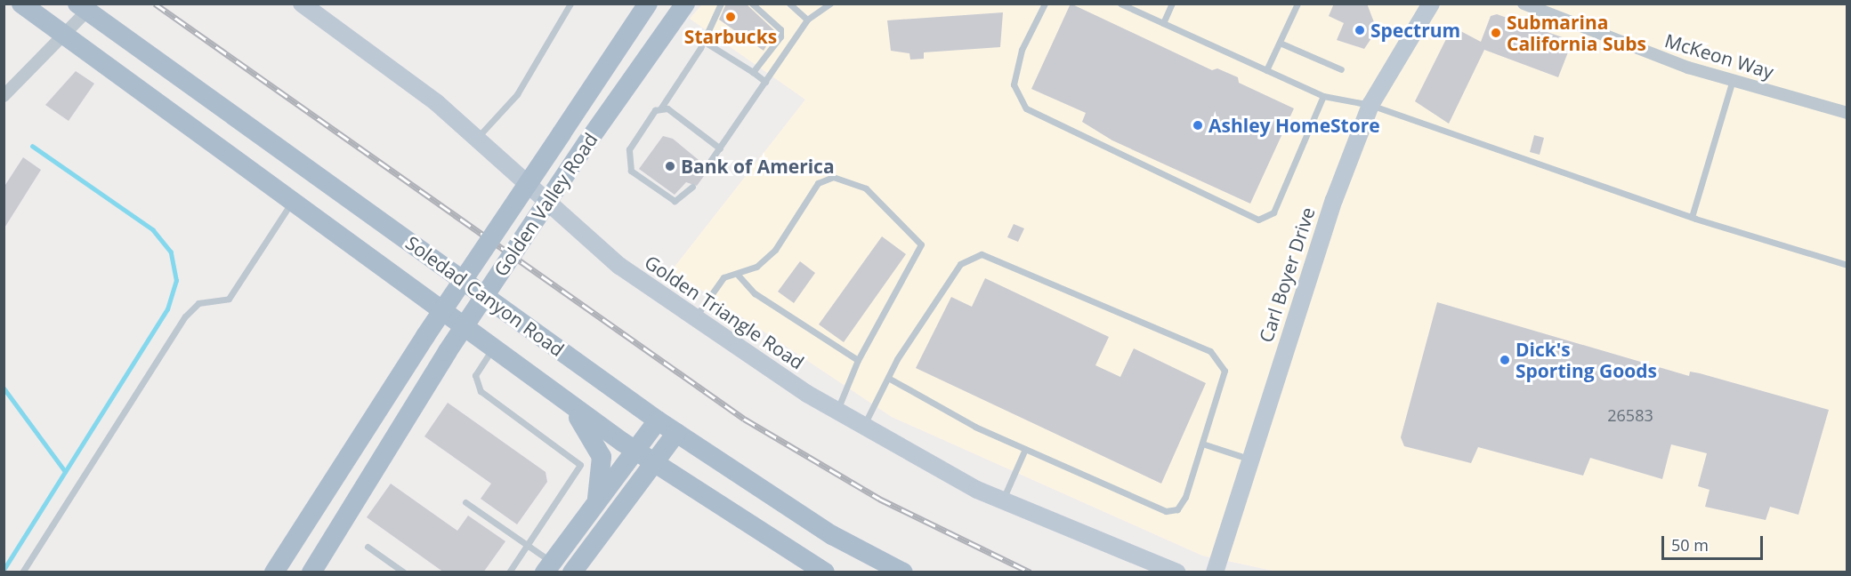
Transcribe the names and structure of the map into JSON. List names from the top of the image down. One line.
{"streets":{"main road":["Golden Valley Road","Soledad Canyon Road"],"street":["McKeon Way","Carl Boyer Drive","Golden Triangle Road"]},"places":["Starbucks","Spectrum","Submarina California Subs","Ashley HomeStore","Bank of America","Dick's Sporting Goods"],"house_numbers":["26583"],"scale_bar":"50 m"}
